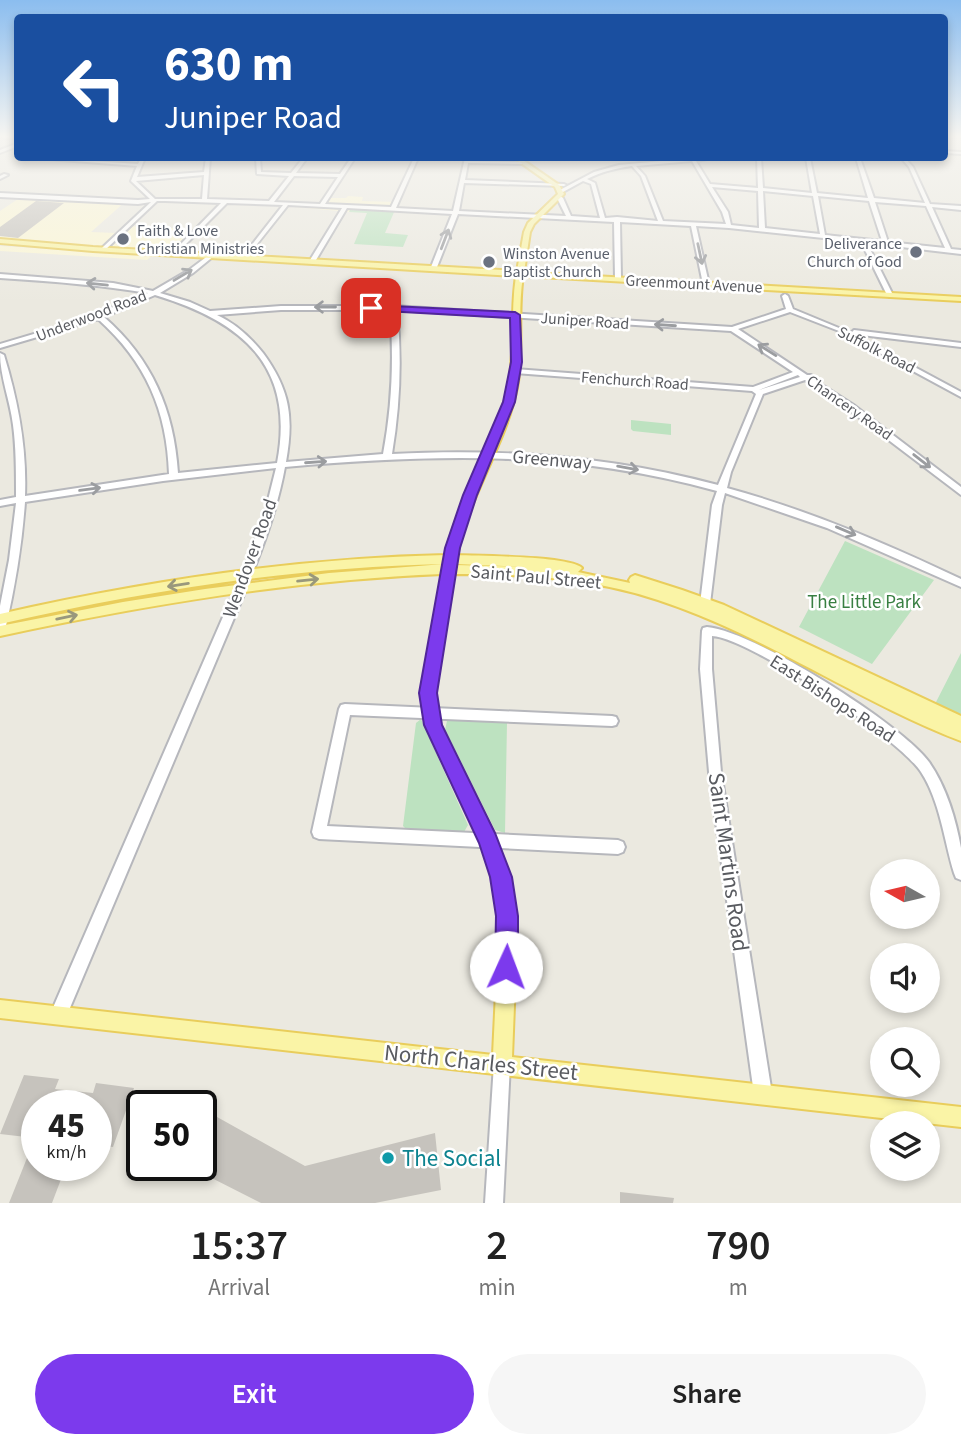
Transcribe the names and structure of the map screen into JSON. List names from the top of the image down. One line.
{"streets":{"main road":["Greenmount Avenue","Saint Paul Street","North Charles Street"],"street":["Underwood Road","Juniper Road","Suffolk Road","Fenchurch Road","Chancery Road","Greenway","Wendover Road","East Bishops Road","Saint Martins Road"]},"crossings":[["Greenmount Avenue","Underwood Road"],["Underwood Road","Wendover Road"],["Juniper Road","Suffolk Road"],["Juniper Road","Chancery Road"],["Juniper Road","Wendover Road"],["Greenway","Wendover Road"],["Wendover Road","Saint Paul Street"],["Wendover Road","North Charles Street"],["East Bishops Road","Saint Martins Road"],["Saint Martins Road","North Charles Street"]],"one_way":["Juniper Road","Greenway"],"parks":["The Little Park"],"places":["Faith & Love Christian Ministries","Deliverance Church of God","Winston Avenue Baptist Church","The Social"],"north":"left","page":{"turn":["630 m","Juniper Road"],"speed":"45 km/h","limit":"50","eta":["15:37","Arrival","2","min","790","m"],"buttons":["Exit","Share"]}}
